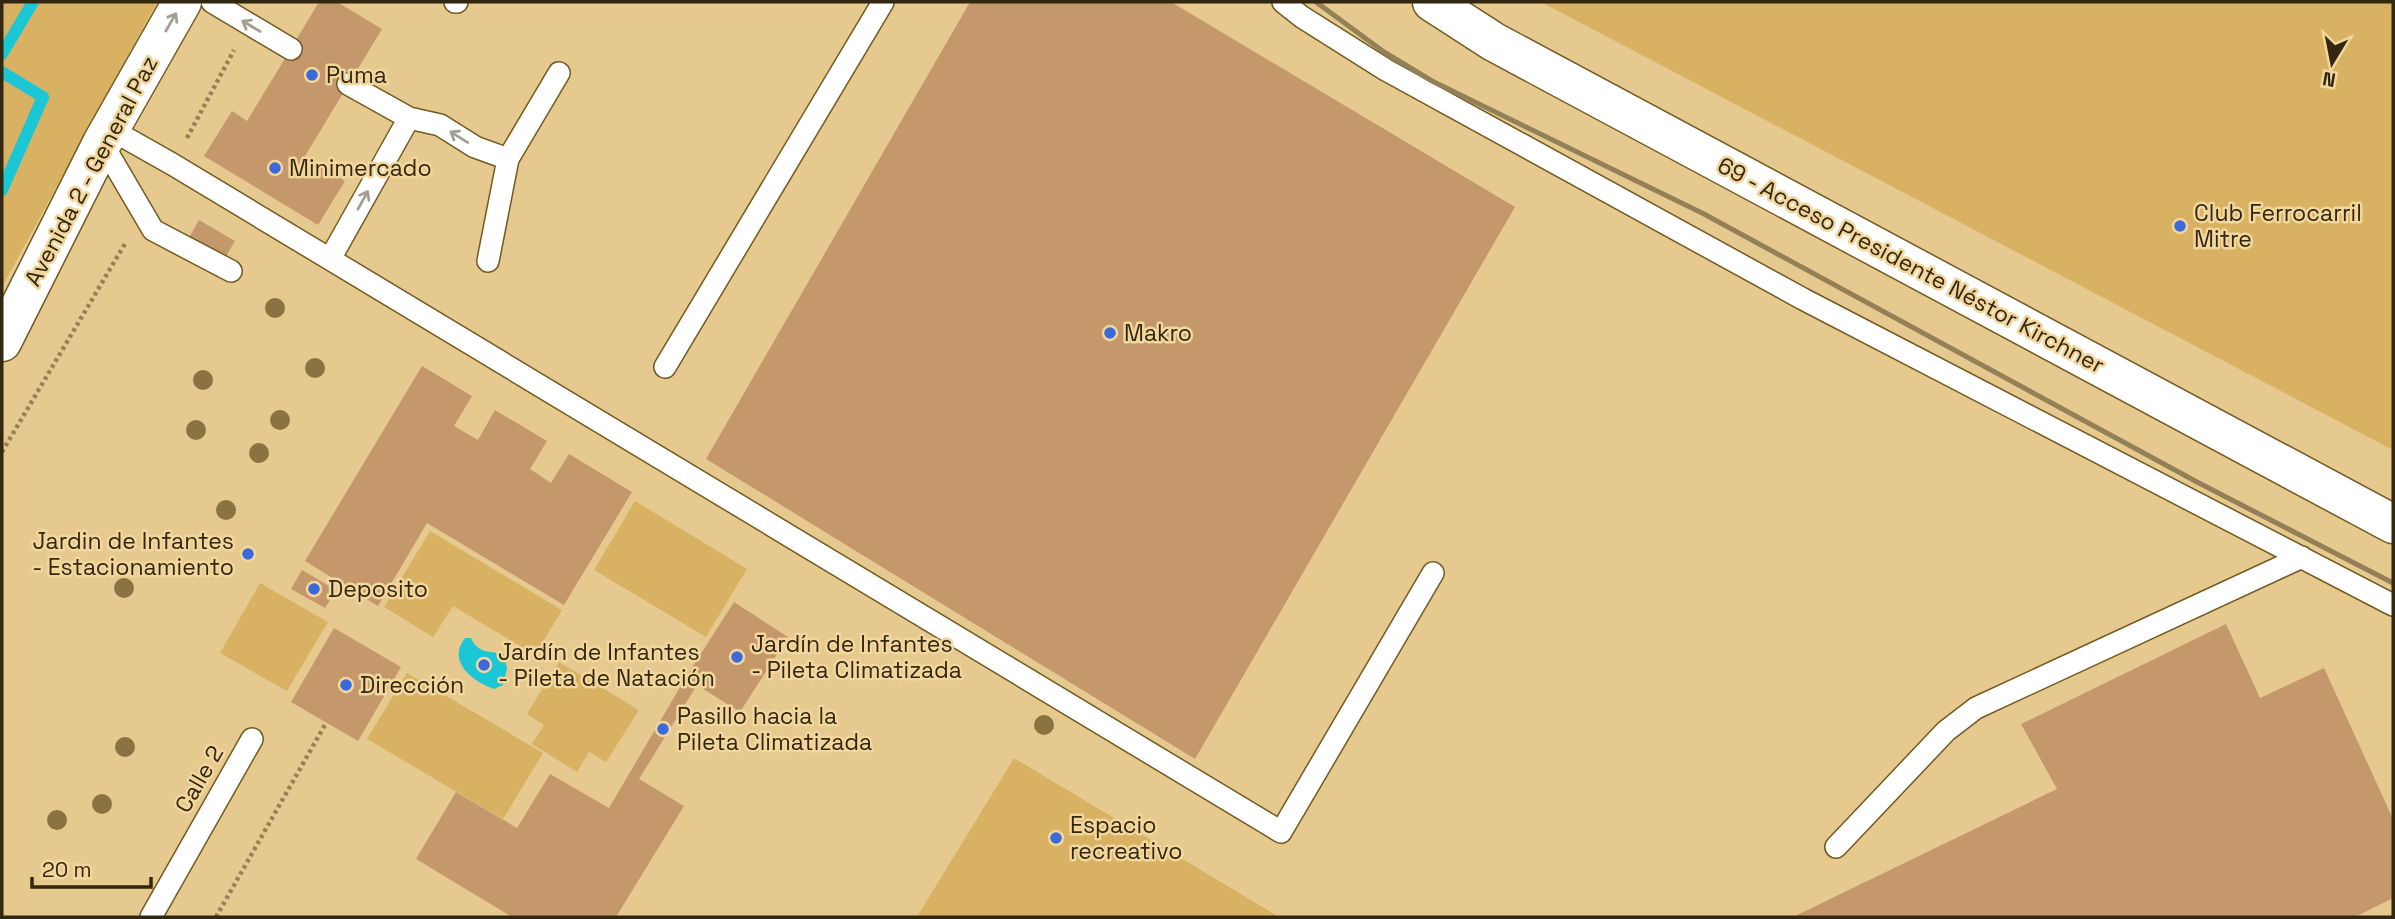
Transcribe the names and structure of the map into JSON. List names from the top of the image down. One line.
{"streets":{"street":["Avenida 2 - General Paz","69 - Acceso Presidente Néstor Kirchner"],"lane":["Calle 2"]},"one_way":["Avenida 2 - General Paz"],"places":["Puma","Minimercado","Club Ferrocarril Mitre","Makro","Jardin de Infantes - Estacionamiento","Deposito","Jardín de Infantes - Pileta Climatizada","Jardín de Infantes - Pileta de Natación","Dirección","Pasillo hacia la Pileta Climatizada","Espacio recreativo"],"scale_bar":"20 m","north":"bottom"}
